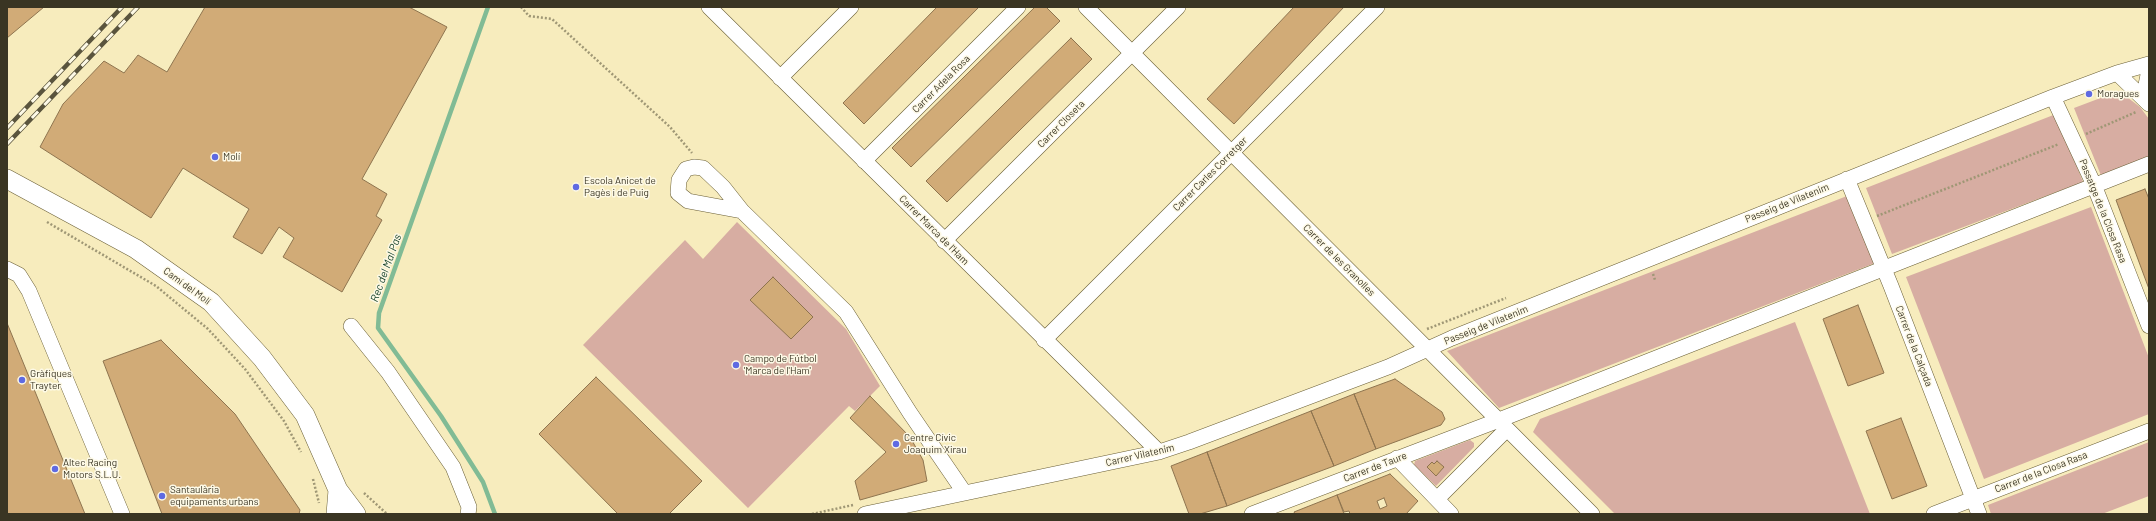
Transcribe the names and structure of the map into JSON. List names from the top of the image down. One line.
{"streets":{"main road":["Camí del Molí"],"street":["Carrer Adela Rosa","Carrer Closeta","Carrer Carles Corretger","Passeig de Vilatenim","Passatge de la Closa Rasa","Carrer Marca de l'Ham","Carrer de les Granolles","Carrer de la Calçada","Carrer Vilatenim","Carrer de Taure","Carrer de la Closa Rasa"]},"crossings":[["Carrer Adela Rosa","Carrer Marca de l'Ham"],["Carrer Closeta","Carrer Marca de l'Ham"],["Carrer Closeta","Carrer de les Granolles"],["Carrer Carles Corretger","Carrer Marca de l'Ham"],["Carrer Carles Corretger","Carrer de les Granolles"],["Passeig de Vilatenim","Passatge de la Closa Rasa"],["Passeig de Vilatenim","Carrer de les Granolles"],["Passeig de Vilatenim","Carrer de la Calçada"],["Passeig de Vilatenim","Carrer Vilatenim"],["Carrer Marca de l'Ham","Carrer Vilatenim"],["Carrer de les Granolles","Carrer Vilatenim"],["Carrer de les Granolles","Carrer de Taure"],["Carrer de la Calçada","Carrer de la Closa Rasa"]],"water":["Rec del Mal Pas"],"places":["Moragues","Molí","Escola Anicet de Pagès i de Puig","Campo de Fútbol 'Marca de l'Ham'","Gràfiques Trayter","Centre Cívic Joaquim Xirau","Altec Racing Motors S.L.U.","Santaulària equipaments urbans"]}
